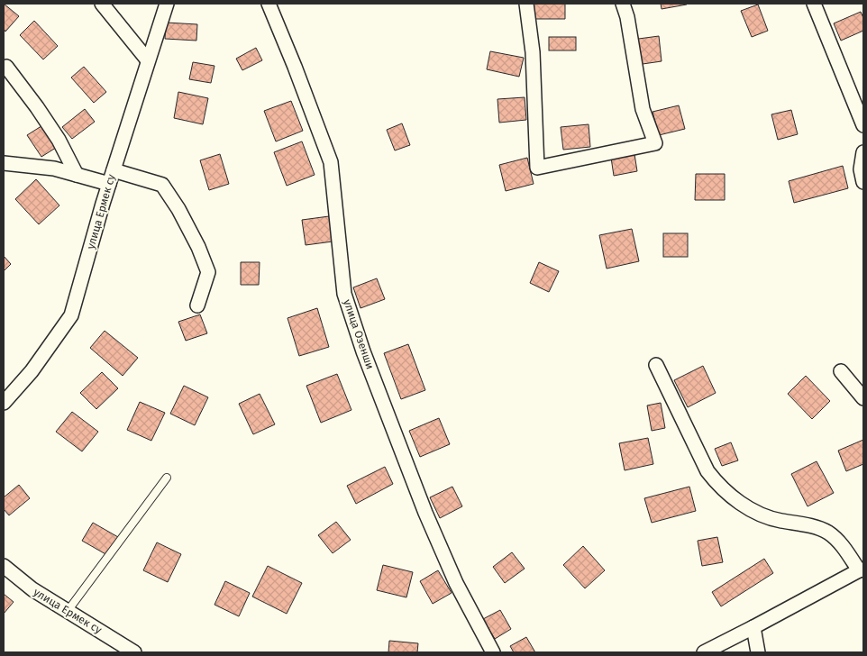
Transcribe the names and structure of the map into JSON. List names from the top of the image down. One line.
{"streets":{"street":["улица Ермек су","улица Озенши"]}}
